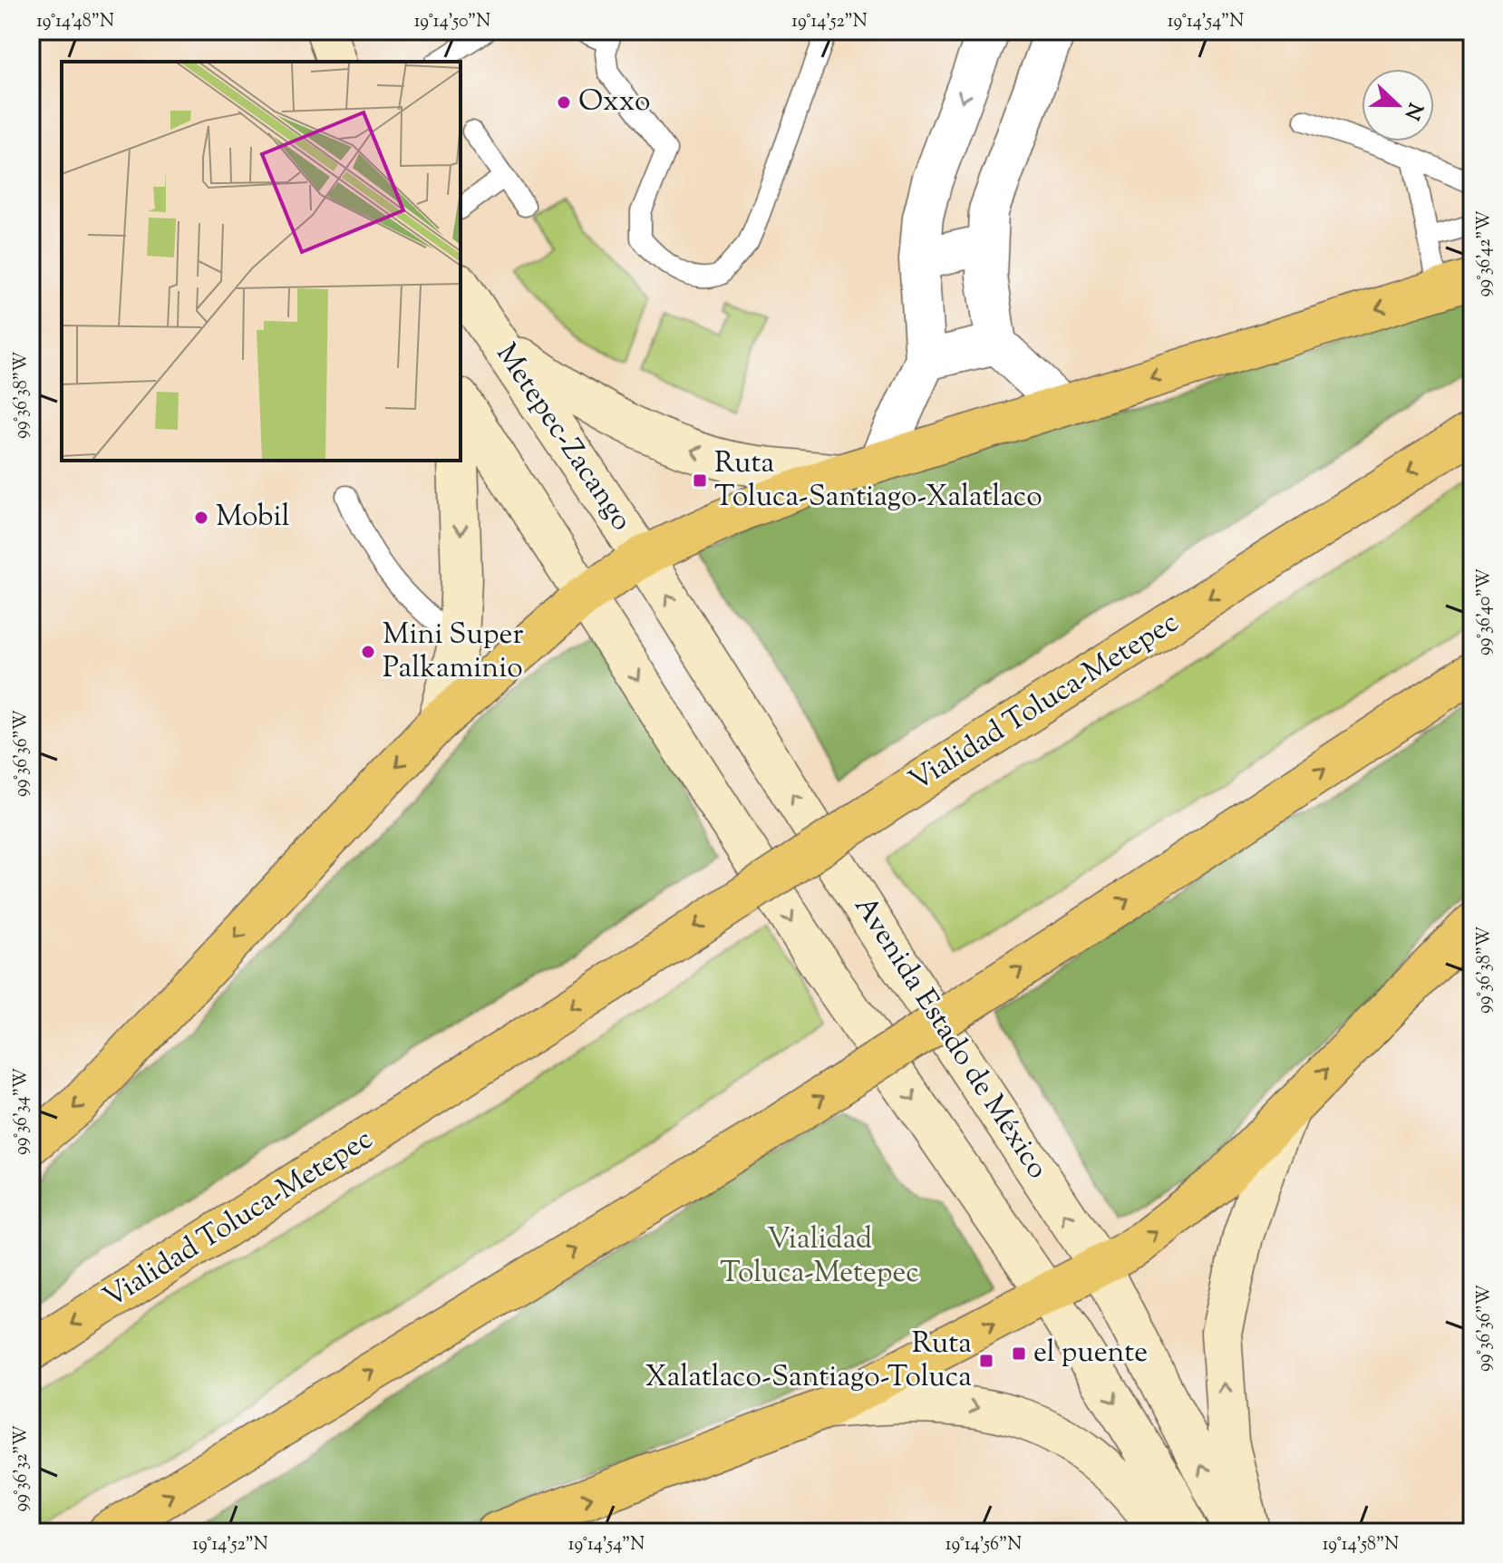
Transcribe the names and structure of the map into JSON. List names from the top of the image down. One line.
{"streets":{"highway":["Vialidad Toluca-Metepec"],"main road":["Metepec-Zacango","Avenida Estado de México"]},"crossings":[["Metepec-Zacango","Avenida Estado de México"]],"parks":["Vialidad Toluca-Metepec"],"places":{"other":["Oxxo","Mobil","Mini Super Palkaminio"],"transit":["Ruta Toluca-Santiago-Xalatlaco","el puente","Ruta Xalatlaco-Santiago-Toluca"]},"north":"right","coordinates":["19°14'48\"N","19°14'50\"N","19°14'52\"N","19°14'54\"N","99°36'42\"W","99°36'38\"W","99°36'40\"W","99°36'36\"W","99°36'34\"W","99°36'32\"W","19°14'56\"N","19°14'58\"N"]}
